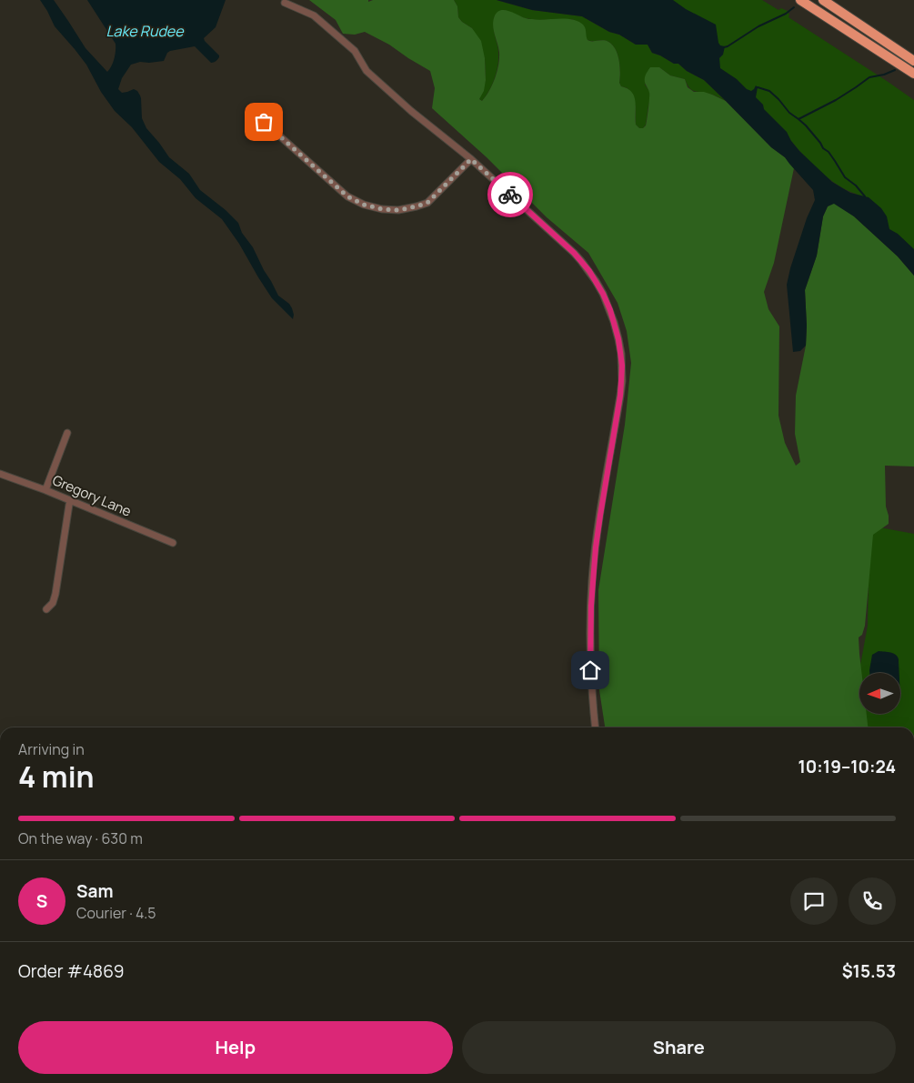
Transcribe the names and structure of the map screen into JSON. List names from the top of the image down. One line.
{"streets":{"street":["Gregory Lane"]},"water":["Lake Rudee"],"north":"left","page":{"heading":["4 min","Arriving in","10:19–10:24"],"panel":["Sam","Courier · 4.5","Order #4869","$15.53"],"bar":"On the way · 630 m","round":"S","buttons":["Help","Share"]}}
